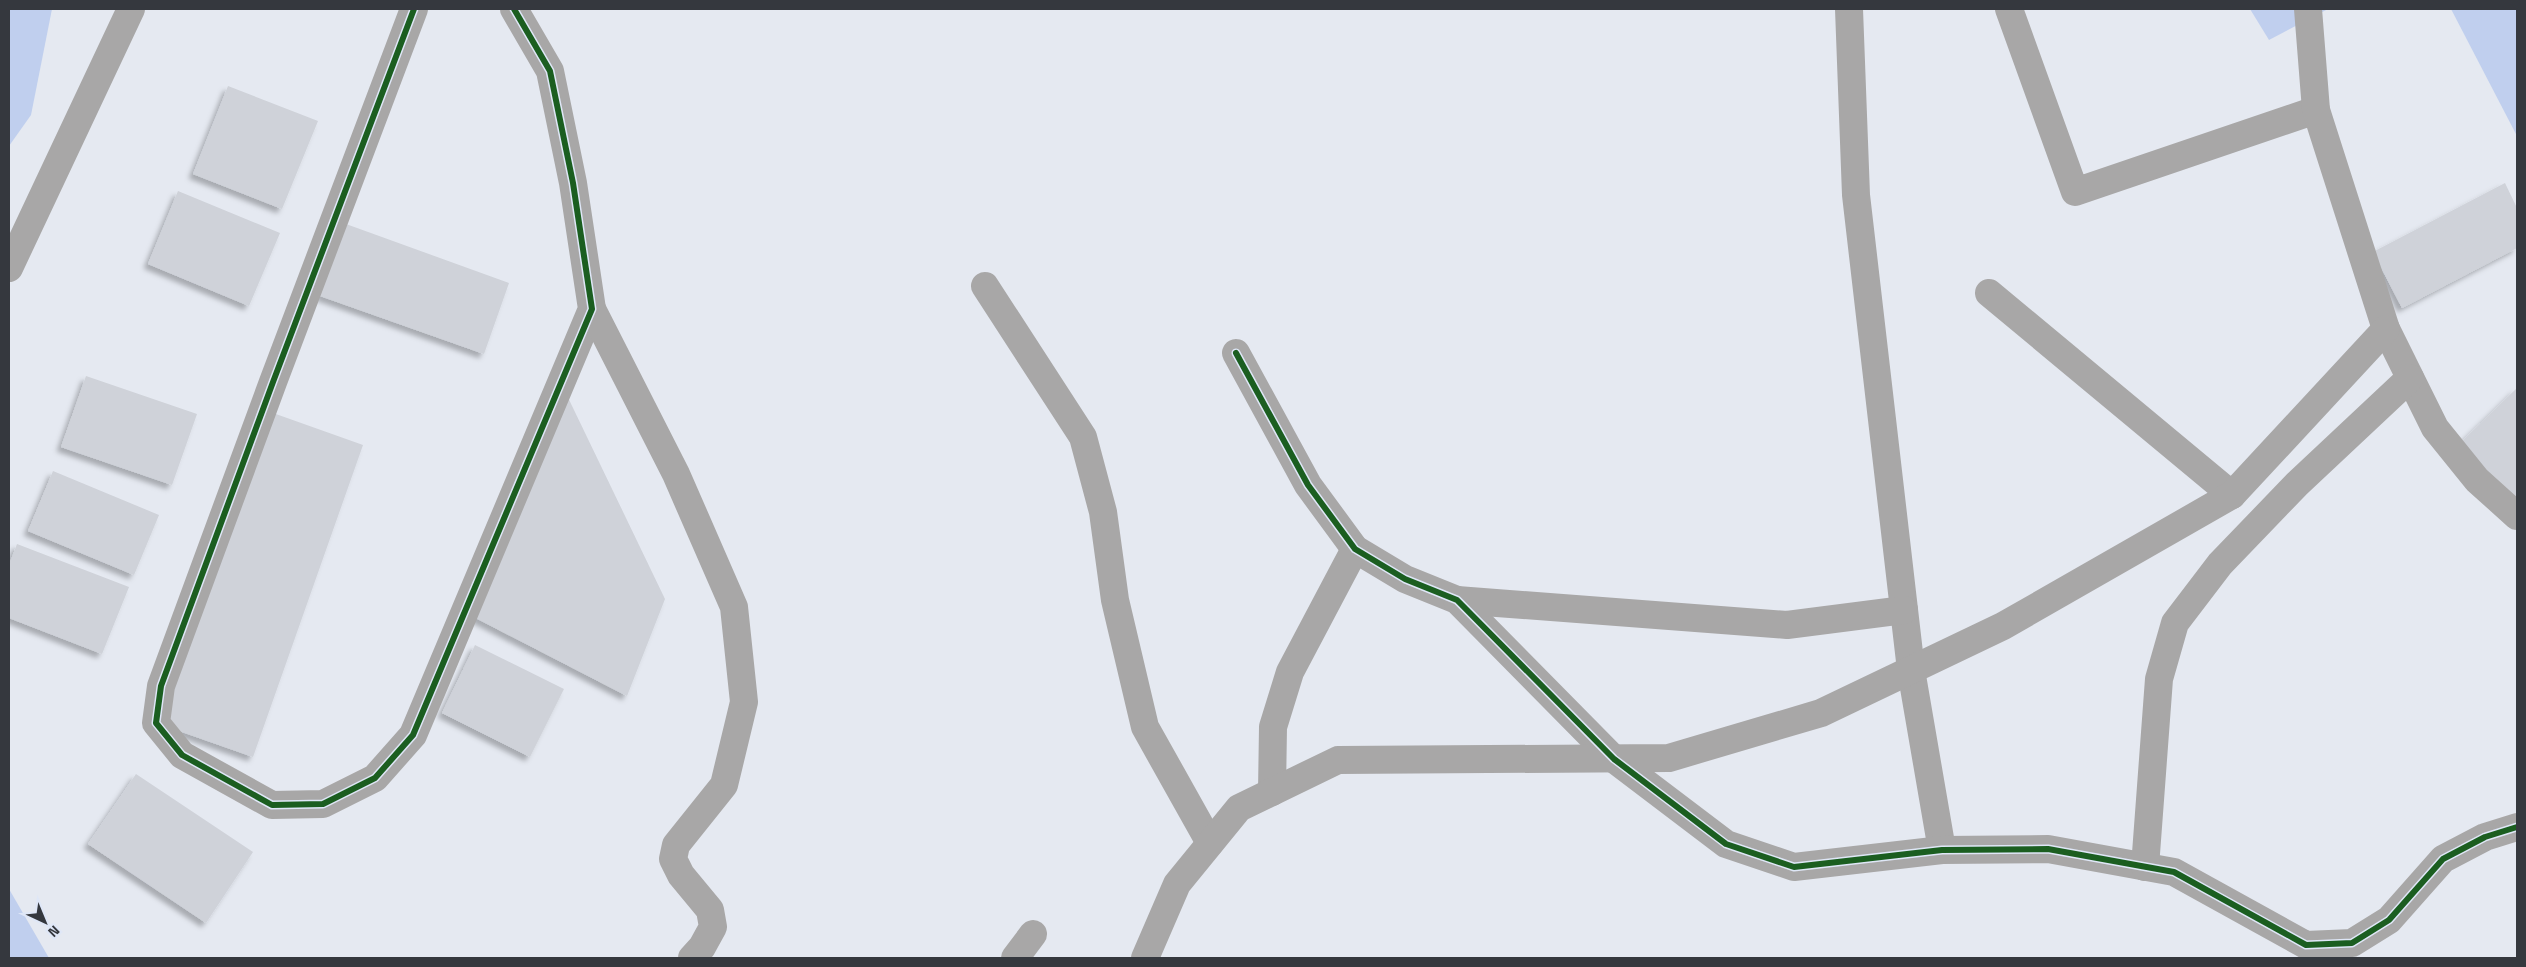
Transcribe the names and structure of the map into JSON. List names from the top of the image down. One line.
{"north":"bottom right"}
